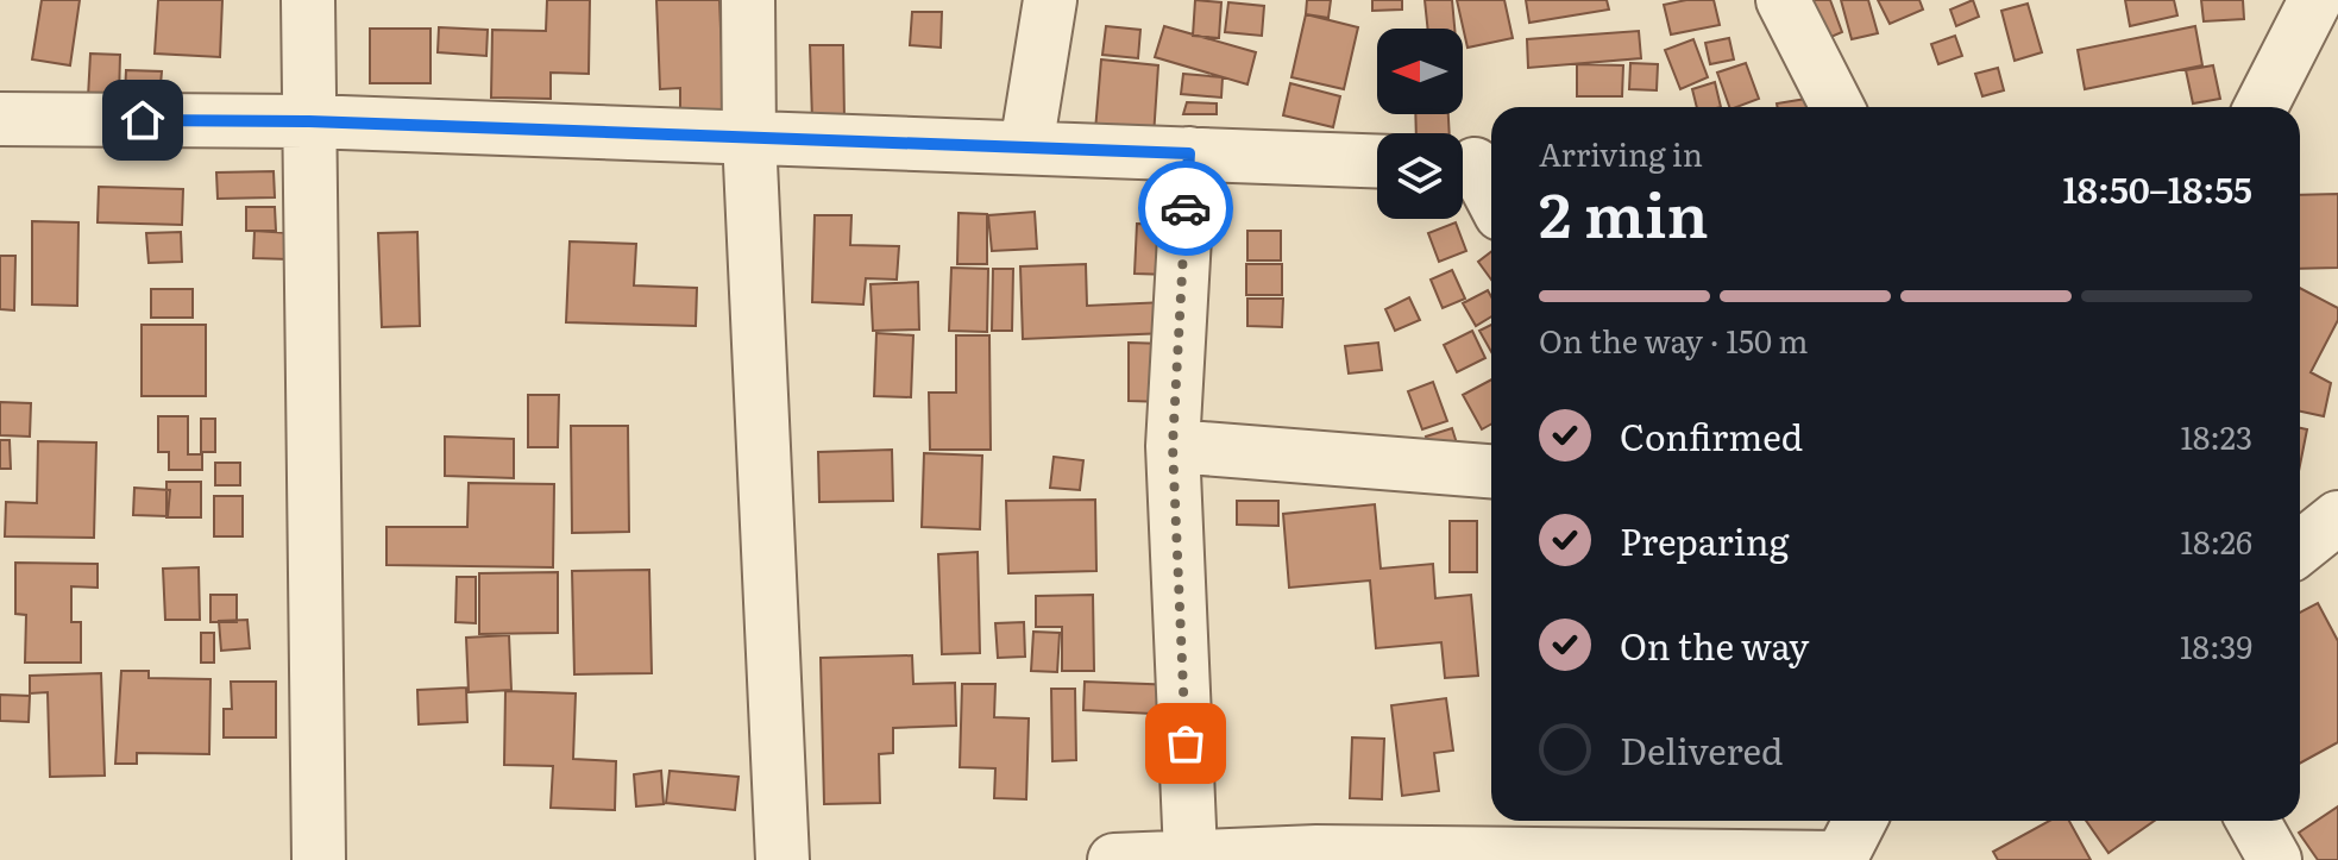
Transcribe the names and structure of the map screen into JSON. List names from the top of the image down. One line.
{"north":"left","page":{"heading":["2 min","Arriving in","18:50–18:55"],"bar":"On the way · 150 m","list":[["Confirmed","18:23"],["Preparing","18:26"],["On the way","18:39"],"Delivered"]}}
